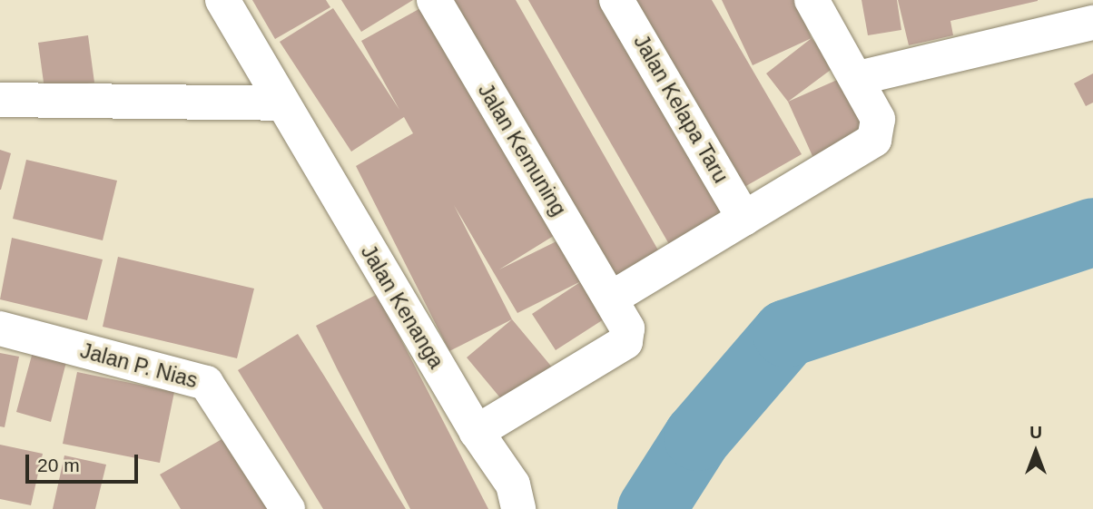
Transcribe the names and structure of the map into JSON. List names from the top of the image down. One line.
{"streets":{"street":["Jalan Kelapa Taru","Jalan Kemuning","Jalan Kenanga","Jalan P. Nias"]},"crossings":[["Jalan Kemuning","Jalan Kenanga"]],"scale_bar":"20 m","north":"top"}
